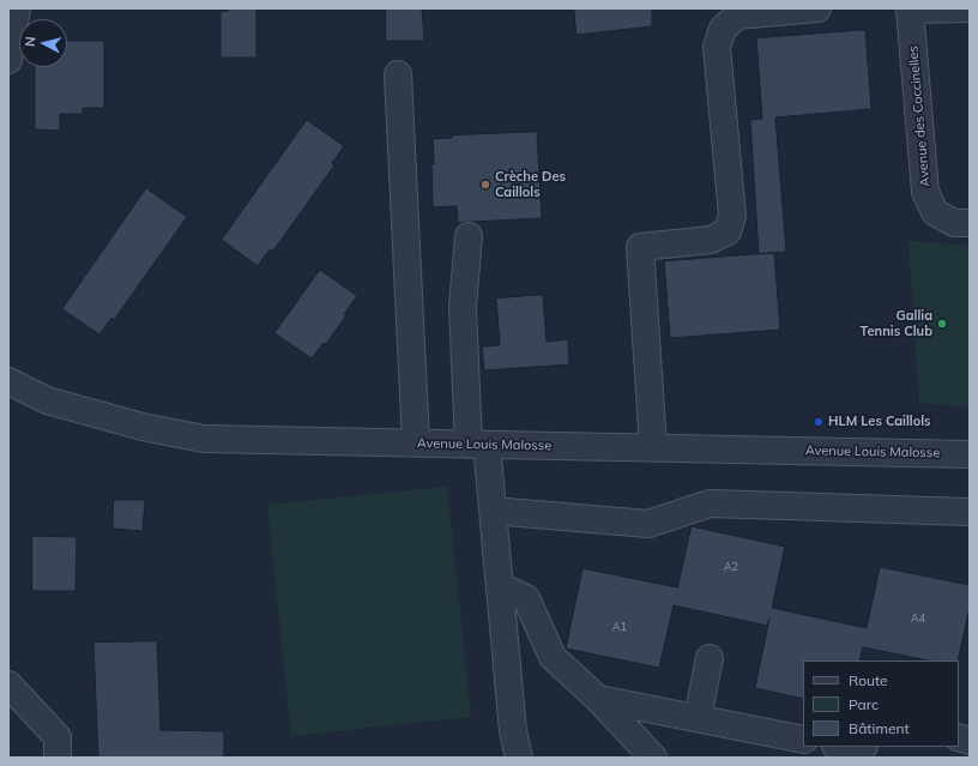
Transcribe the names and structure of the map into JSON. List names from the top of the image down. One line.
{"streets":{"street":["Avenue des Coccinelles","Avenue Louis Malosse"]},"places":["Crèche Des Caillols","Gallia Tennis Club","HLM Les Caillols"],"house_numbers":["A2","A4","A1"],"legend":["Route","Parc","Bâtiment"],"north":"left"}
